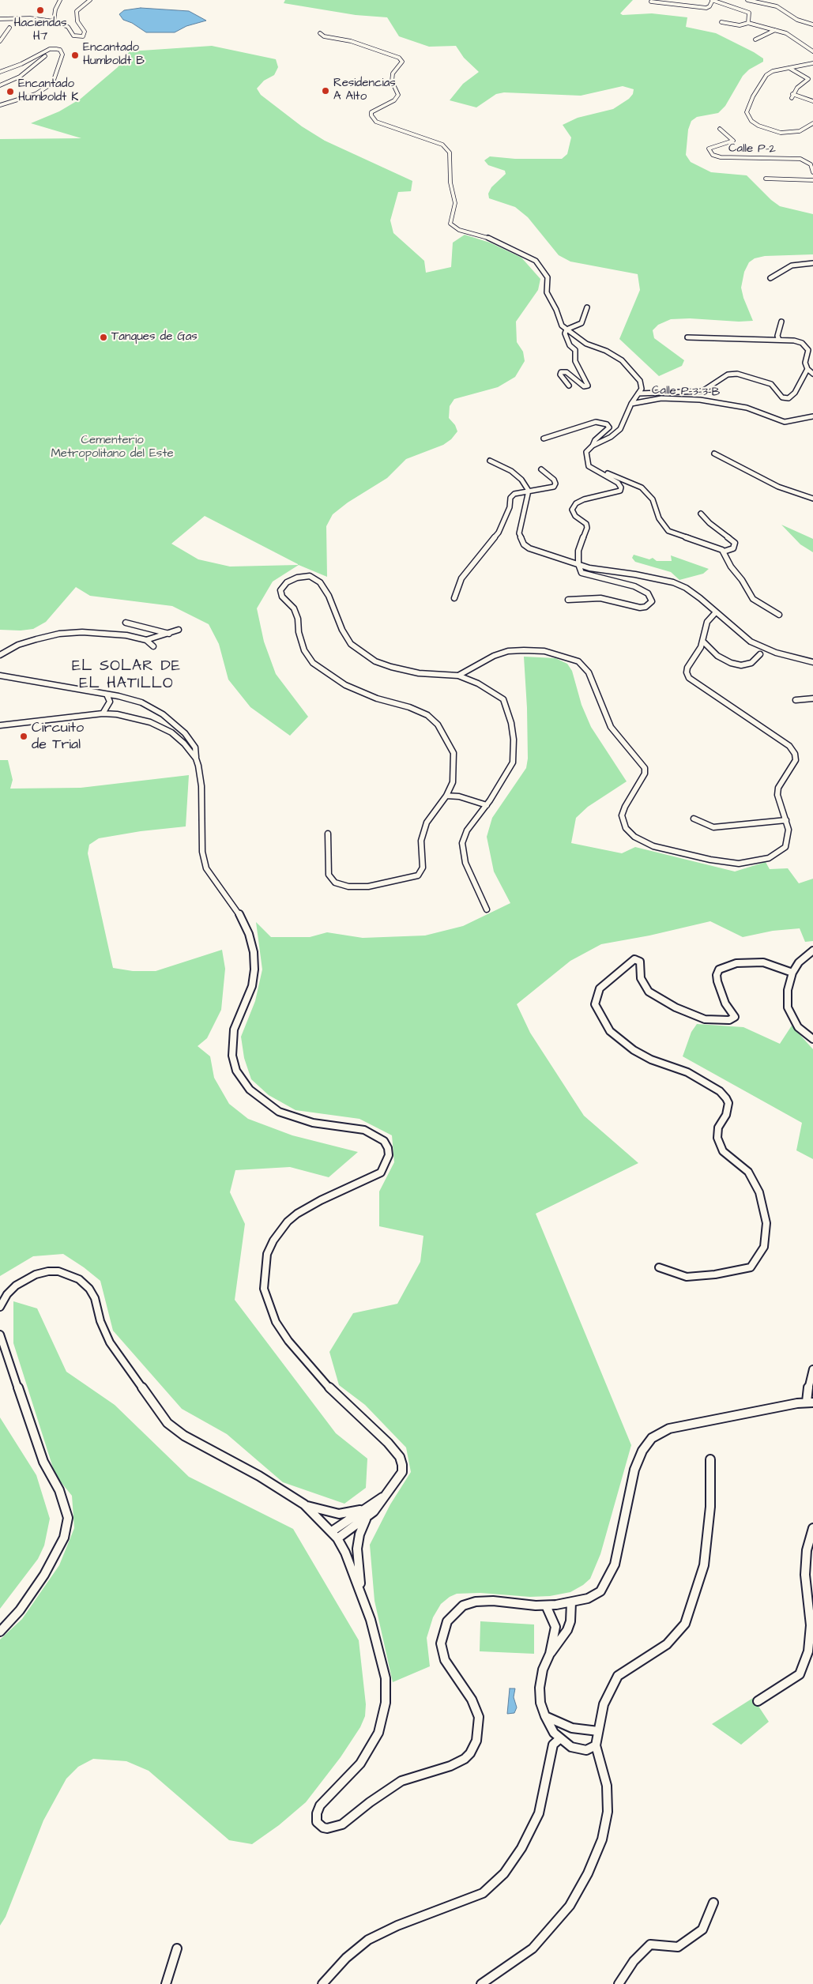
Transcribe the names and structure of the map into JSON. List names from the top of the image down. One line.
{"streets":{"street":["Calle P-2","Calle P-3-3-B"]},"districts":["EL SOLAR DE EL HATILLO"],"parks":["Cementerio Metropolitano del Este"],"places":["Haciendas H7","Encantado Humboldt B","Residencias A Alto","Encantado Humboldt K","Tanques de Gas","Circuito de Trial"]}
